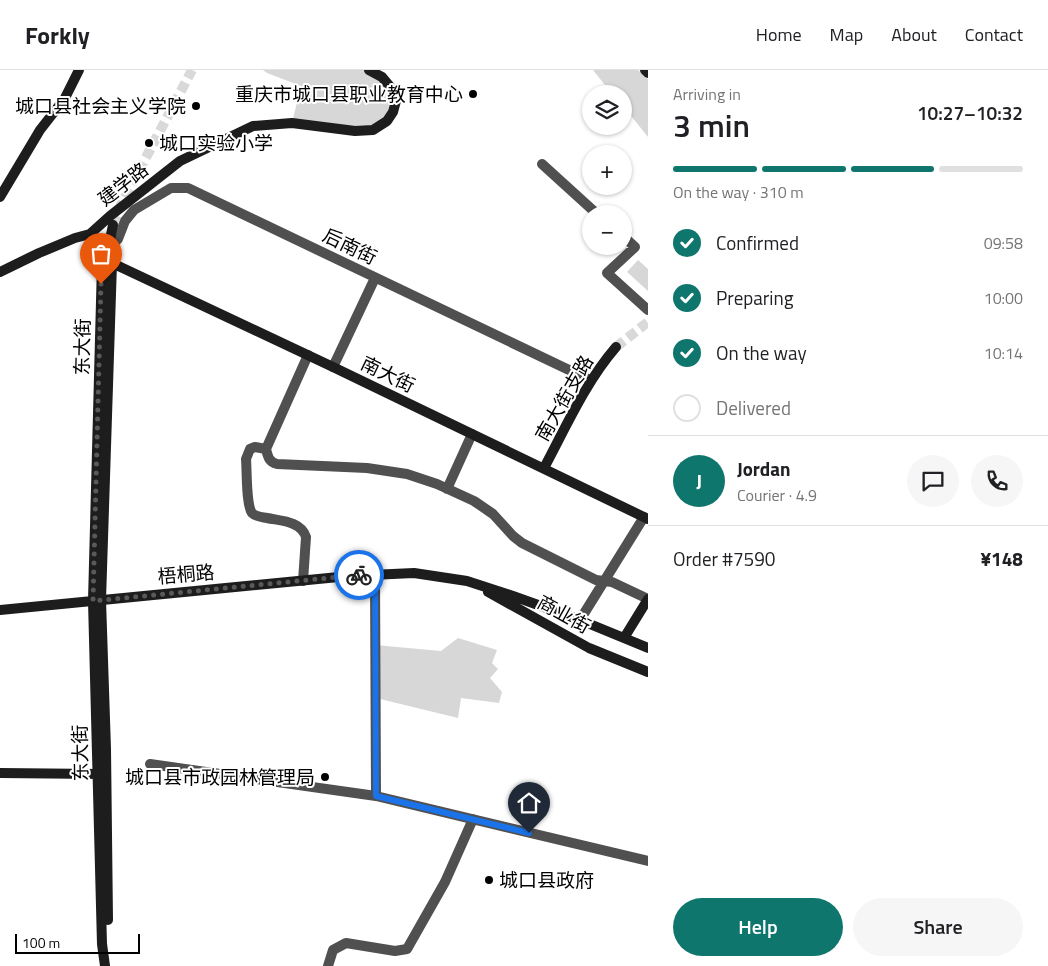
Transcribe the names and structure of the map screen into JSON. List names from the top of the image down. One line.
{"streets":{"street":["建学路","后南街","东大街","南大街","南大街支路","梧桐路","商业街"]},"crossings":[["后南街","东大街"],["后南街","南大街支路"],["东大街","南大街"],["东大街","梧桐路"],["南大街","南大街支路"],["梧桐路","商业街"]],"places":["重庆市城口县职业教育中心","城口县社会主义学院","城口实验小学","城口县市政园林管理局","城口县政府"],"scale_bar":"100 m","page":{"header":"Forkly","nav":["Home","Map","About","Contact"],"heading":["3 min","Arriving in","10:27–10:32"],"panel":["Jordan","Courier · 4.9","Order #7590","¥148"],"map_buttons":["+","−"],"bar":"On the way · 310 m","list":[["Confirmed","09:58"],["Preparing","10:00"],["On the way","10:14"],"Delivered"],"round":"J","buttons":["Help","Share"],"scale":"100 m"}}
